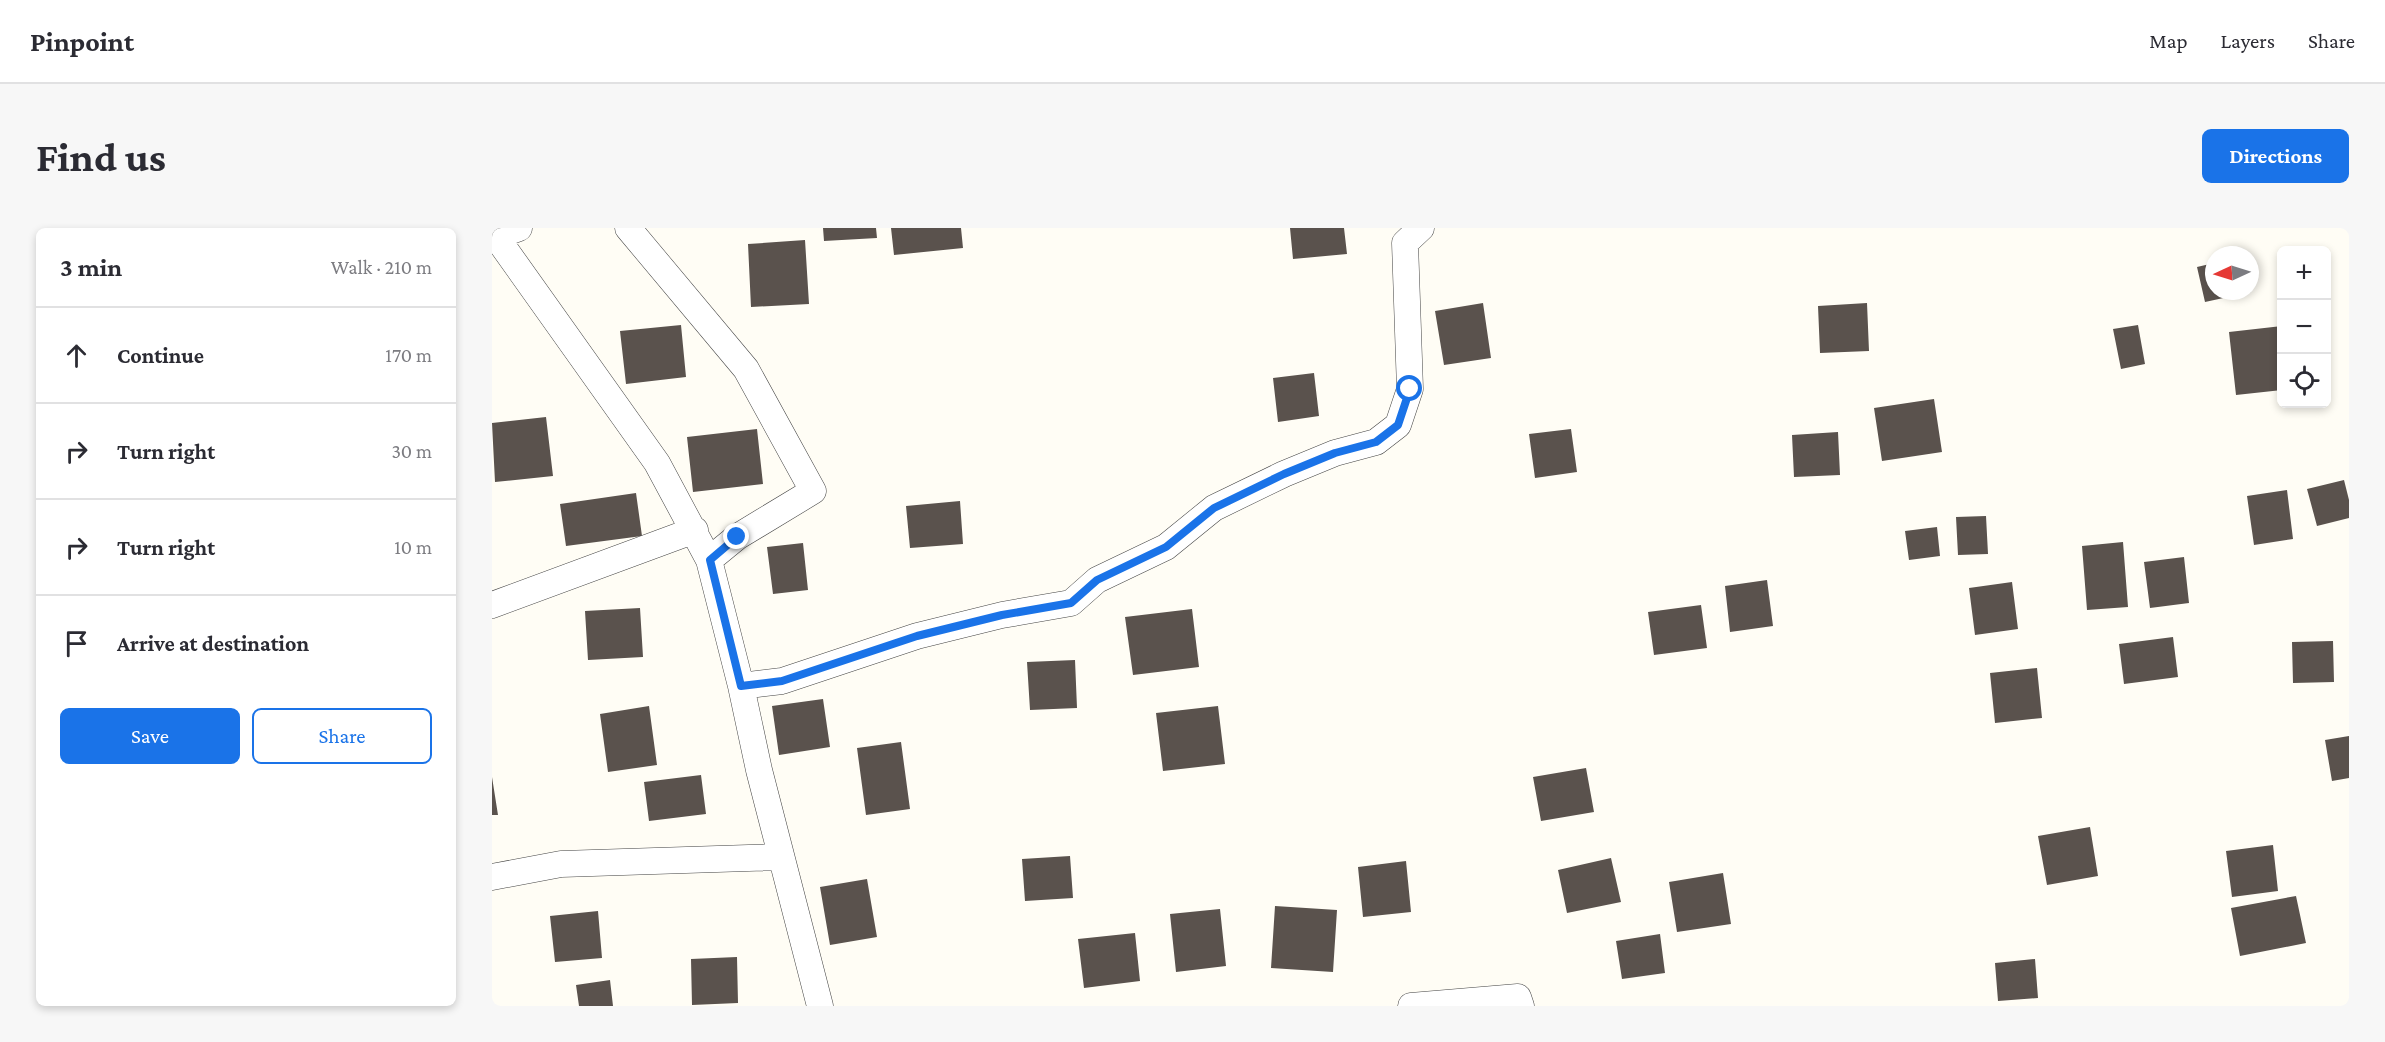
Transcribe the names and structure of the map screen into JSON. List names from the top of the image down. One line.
{"north":"left","page":{"header":"Pinpoint","nav":["Map","Layers","Share"],"buttons":["Directions",["Save","Share"]],"title":"Find us","heading":["3 min","Walk · 210 m"],"map_buttons":["+","−"],"list":[["Continue","170 m"],["Turn right","30 m"],["Turn right","10 m"],"Arrive at destination"]}}
